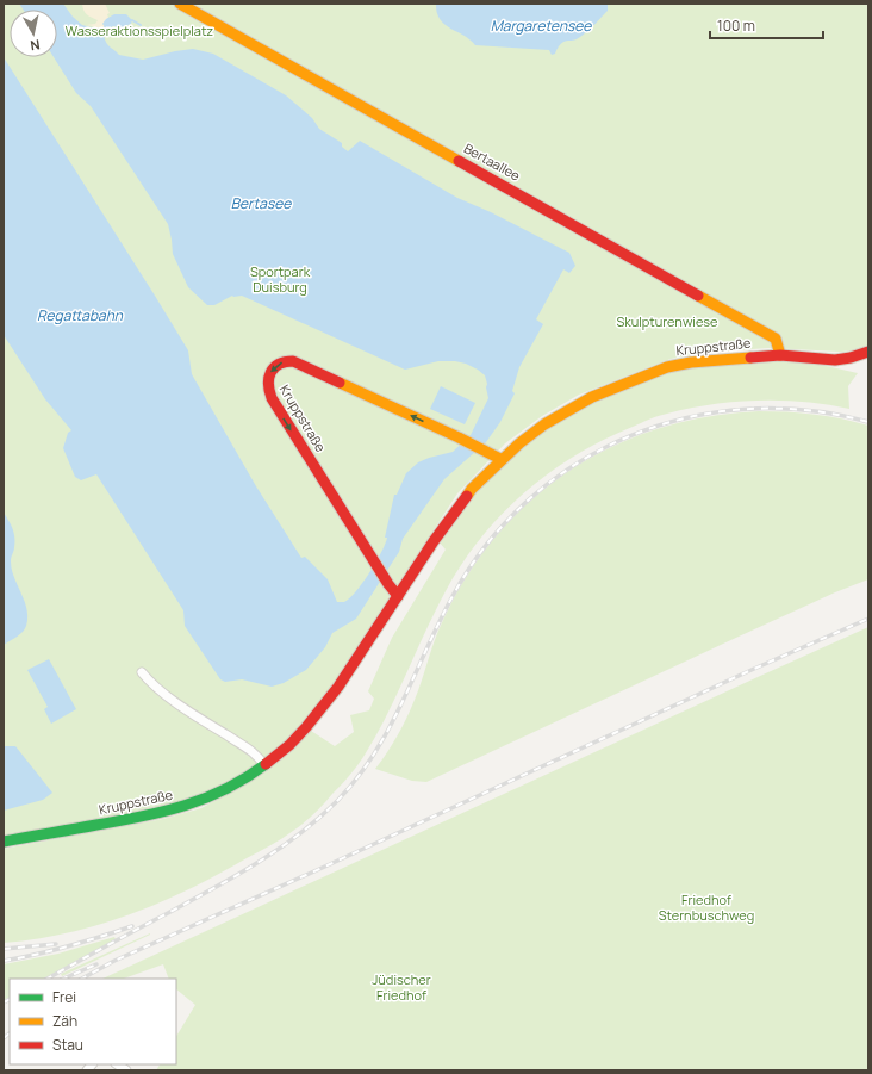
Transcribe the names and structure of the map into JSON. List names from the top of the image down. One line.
{"streets":{"street":["Bertaallee","Kruppstraße"]},"crossings":[["Bertaallee","Kruppstraße"]],"water":["Margaretensee","Bertasee","Regattabahn"],"parks":["Wasseraktionsspielplatz","Sportpark Duisburg","Skulpturenwiese","Friedhof Sternbuschweg","Jüdischer Friedhof"],"legend":["Frei","Zäh","Stau"],"scale_bar":"100 m","north":"bottom"}
